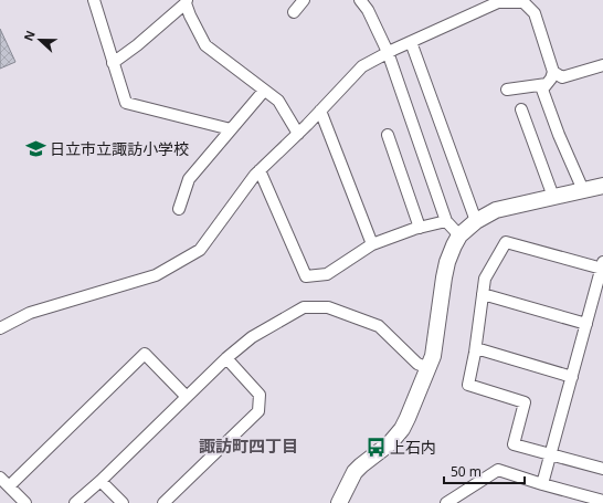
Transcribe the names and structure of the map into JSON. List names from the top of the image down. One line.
{"districts":["諏訪町四丁目"],"places":{"school or university":["日立市立諏訪小学校"],"bus stop":["上石内"]},"scale_bar":"50 m","north":"left"}
